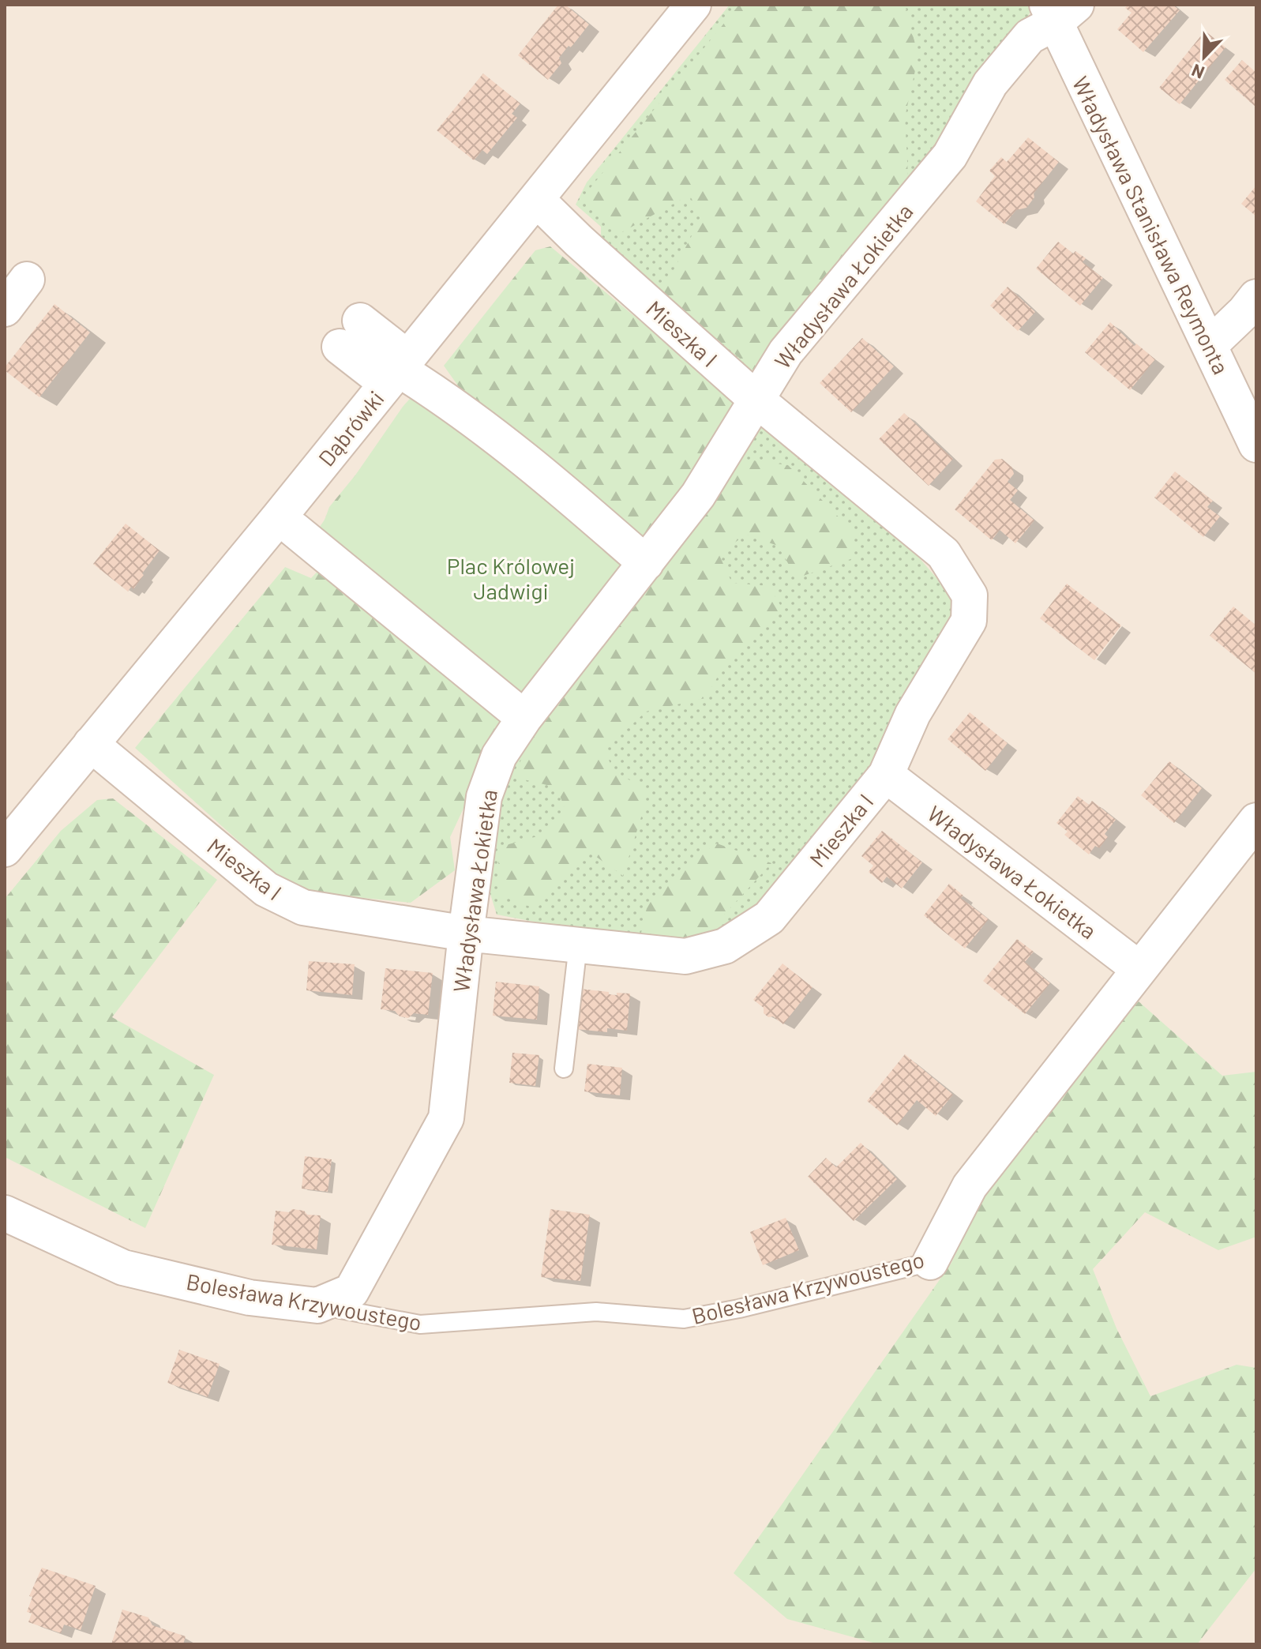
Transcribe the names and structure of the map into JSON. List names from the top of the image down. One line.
{"streets":{"street":["Władysława Stanisława Reymonta","Władysława Łokietka","Mieszka I","Dąbrówki","Bolesława Krzywoustego"]},"crossings":[["Władysława Stanisława Reymonta","Władysława Łokietka"],["Władysława Łokietka","Mieszka I"],["Władysława Łokietka","Bolesława Krzywoustego"],["Mieszka I","Dąbrówki"]],"parks":["Plac Królowej Jadwigi"],"north":"bottom left"}
